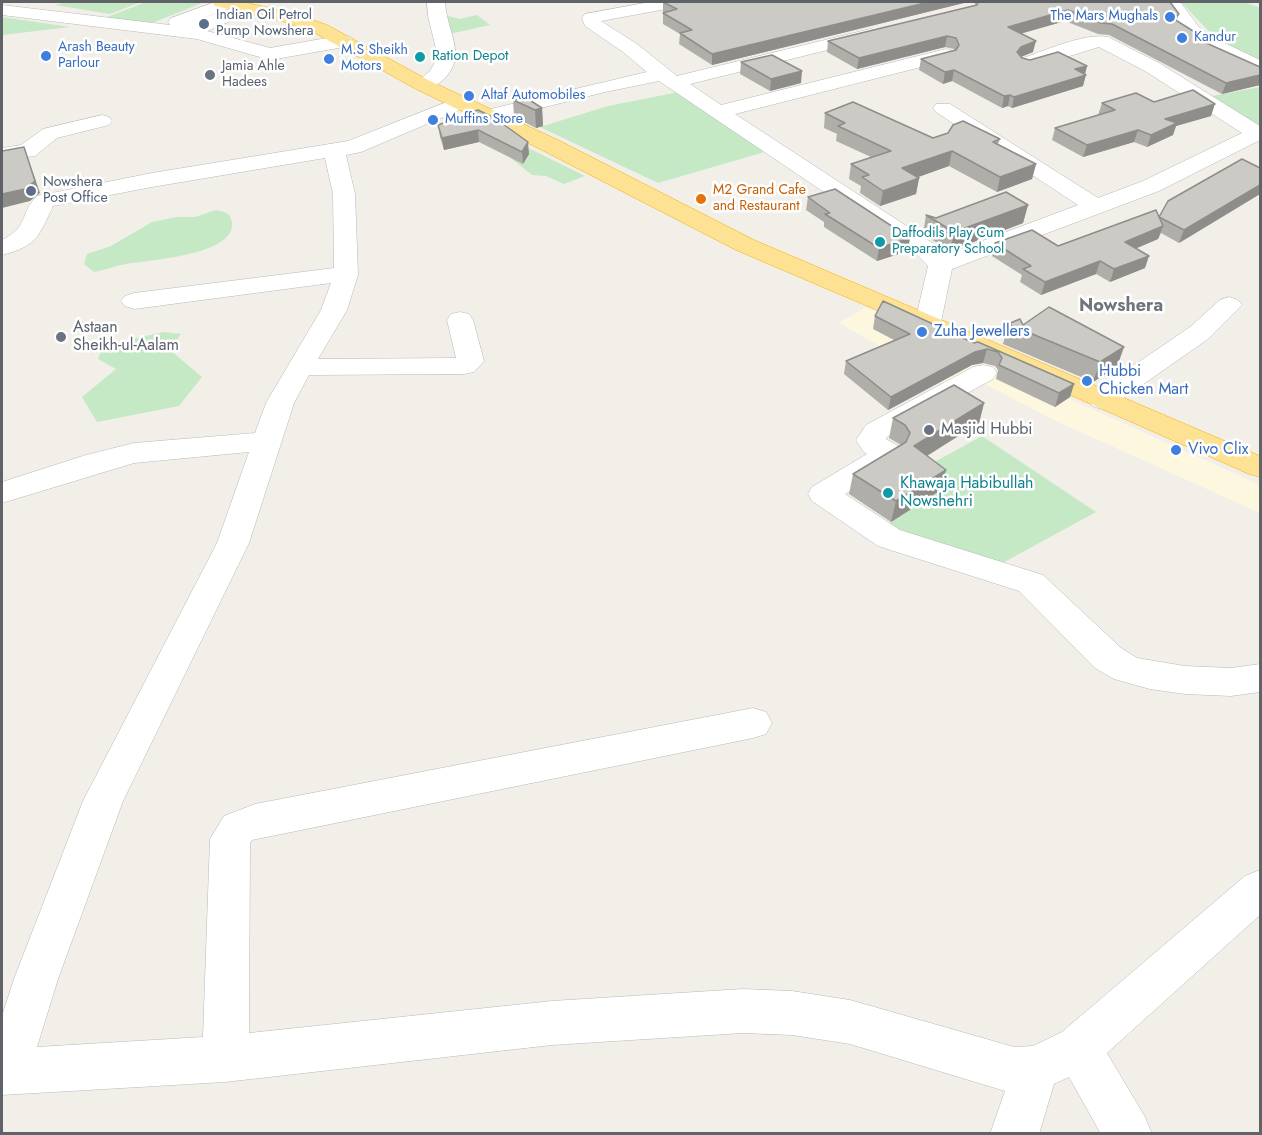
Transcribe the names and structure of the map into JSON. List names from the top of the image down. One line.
{"districts":["Nowshera"],"places":["The Mars Mughals","Indian Oil Petrol Pump Nowshera","Kandur","Arash Beauty Parlour","Ration Depot","M.S Sheikh Motors","Jamia Ahle Hadees","Altaf Automobiles","Muffins Store","Nowshera Post Office","M2 Grand Cafe and Restaurant","Daffodils Play Cum Preparatory School","Zuha Jewellers","Astaan Sheikh-ul-Aalam","Hubbi Chicken Mart","Masjid Hubbi","Vivo Clix","Khawaja Habibullah Nowshehri"]}
